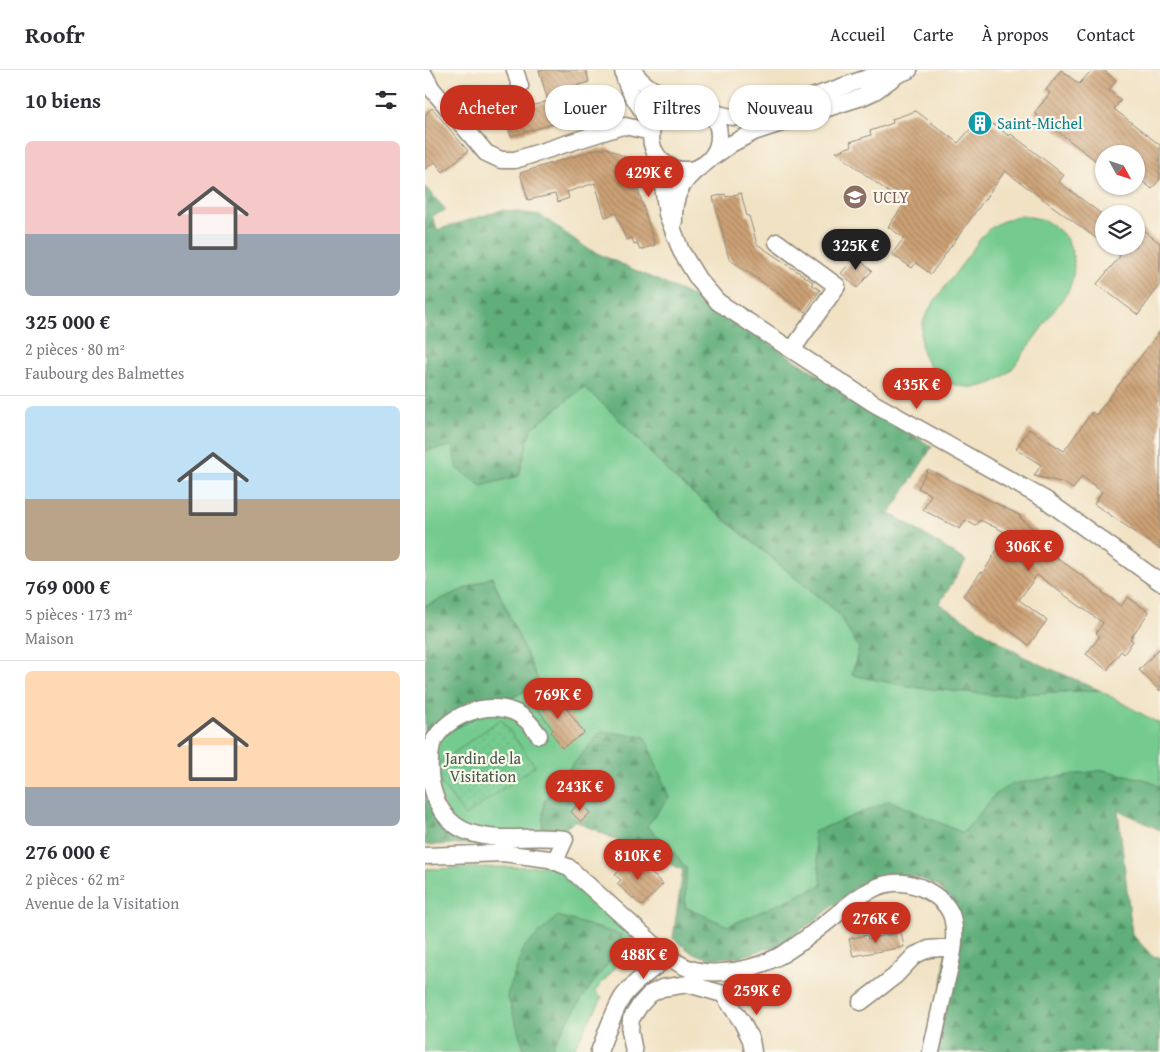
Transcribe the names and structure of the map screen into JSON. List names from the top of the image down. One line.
{"parks":["Jardin de la Visitation"],"places":{"building":["Saint-Michel"],"school or university":["UCLY"]},"north":"bottom right","page":{"header":"Roofr","nav":["Accueil","Carte","À propos","Contact"],"heading":"10 biens","chip":["Acheter","Louer","Filtres","Nouveau"],"list":[{"name":"325 000 €","note":"2 pièces · 80 m² · Faubourg des Balmettes"},{"name":"769 000 €","note":"5 pièces · 173 m² · Maison"},{"name":"276 000 €","note":"2 pièces · 62 m² · Avenue de la Visitation"}],"price":["429K €","325K €","435K €","306K €","769K €","243K €","810K €","276K €","488K €","259K €"]}}
